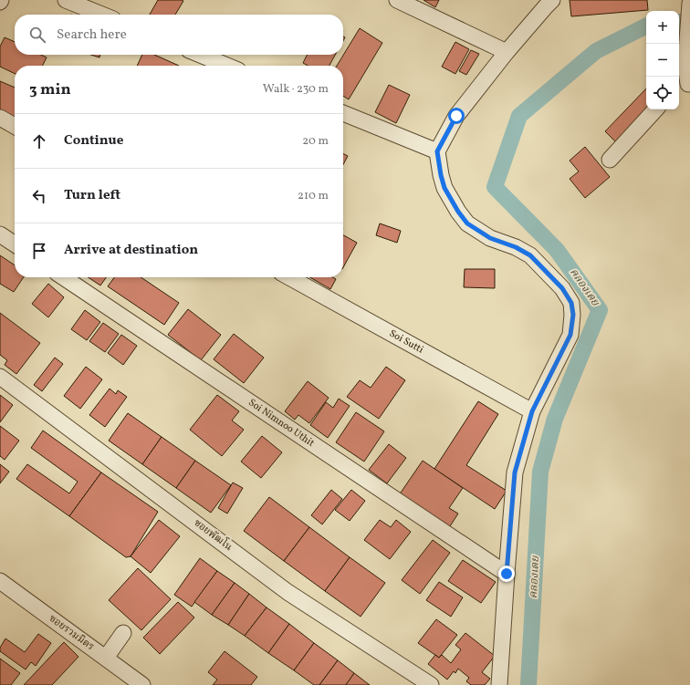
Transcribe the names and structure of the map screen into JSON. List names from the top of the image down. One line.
{"streets":{"street":["Soi Sutti","Soi Nimnoo Uthit","ซอยพัฒโน","ซอยรวมมิตร"]},"water":["คลองเตย"],"page":{"map_buttons":["+","−"],"search":"Search here","heading":["3 min","Walk · 230 m"],"list":[["Continue","20 m"],["Turn left","210 m"],"Arrive at destination"]}}
